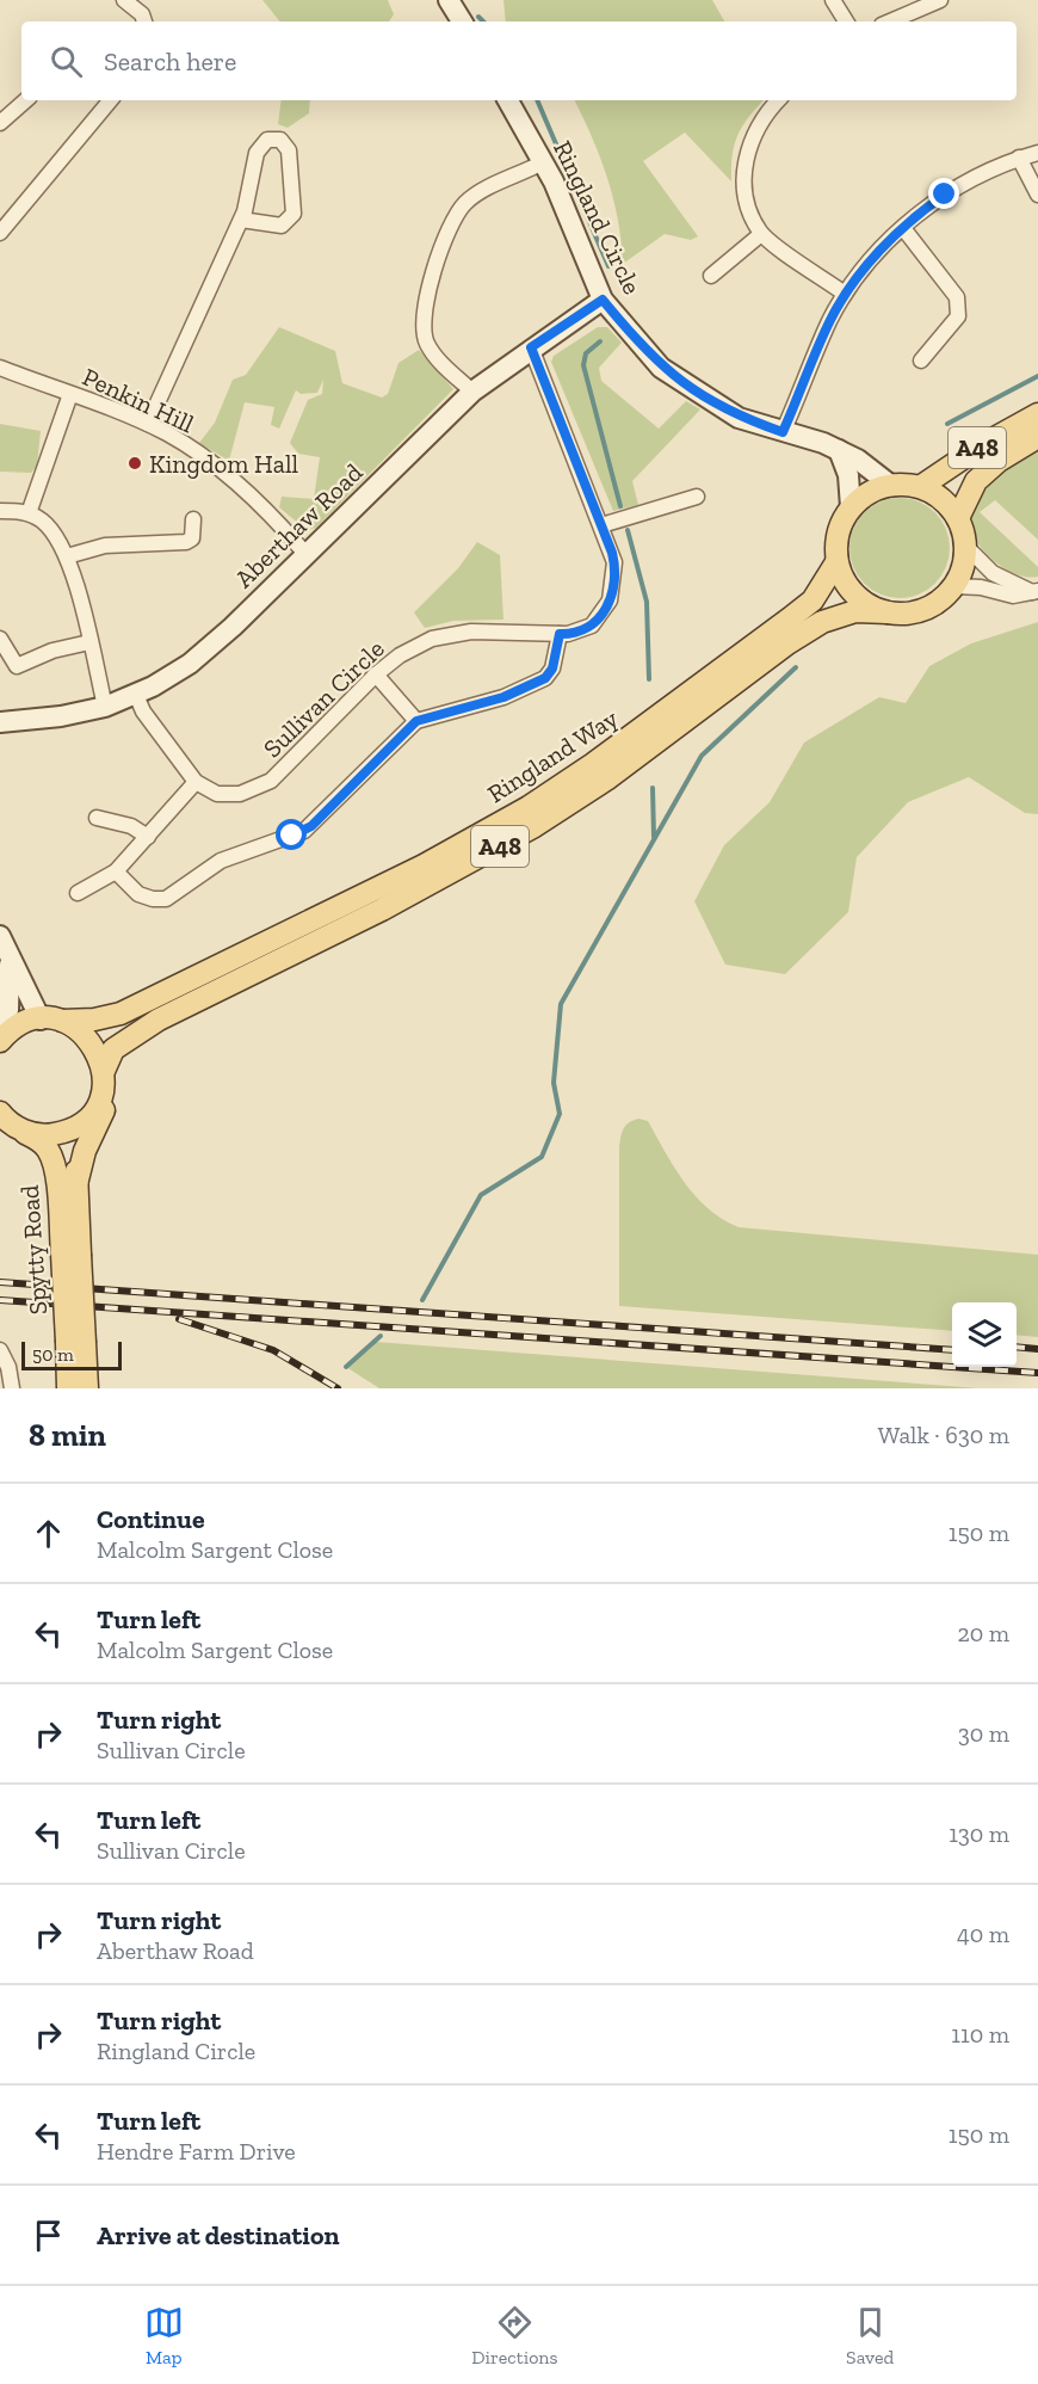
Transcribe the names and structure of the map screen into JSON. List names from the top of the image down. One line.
{"streets":{"main road":["A48","Ringland Way","Spytty Road"],"street":["Ringland Circle","Penkin Hill","Aberthaw Road","Sullivan Circle"]},"crossings":[["Ringland Circle","A48"],["Ringland Circle","Aberthaw Road"],["Ringland Circle","Ringland Way"],["Penkin Hill","Aberthaw Road"],["A48","Ringland Way"],["A48","Spytty Road"],["Aberthaw Road","Sullivan Circle"],["Ringland Way","Spytty Road"]],"places":["Kingdom Hall"],"scale_bar":"50 m","page":{"search":"Search here","scale":"50 m","heading":["8 min","Walk · 630 m"],"list":[["Continue","Malcolm Sargent Close","150 m"],["Turn left","Malcolm Sargent Close","20 m"],["Turn right","Sullivan Circle","30 m"],["Turn left","Sullivan Circle","130 m"],["Turn right","Aberthaw Road","40 m"],["Turn right","Ringland Circle","110 m"],["Turn left","Hendre Farm Drive","150 m"],"Arrive at destination"],"nav":["Map","Directions","Saved"]}}
